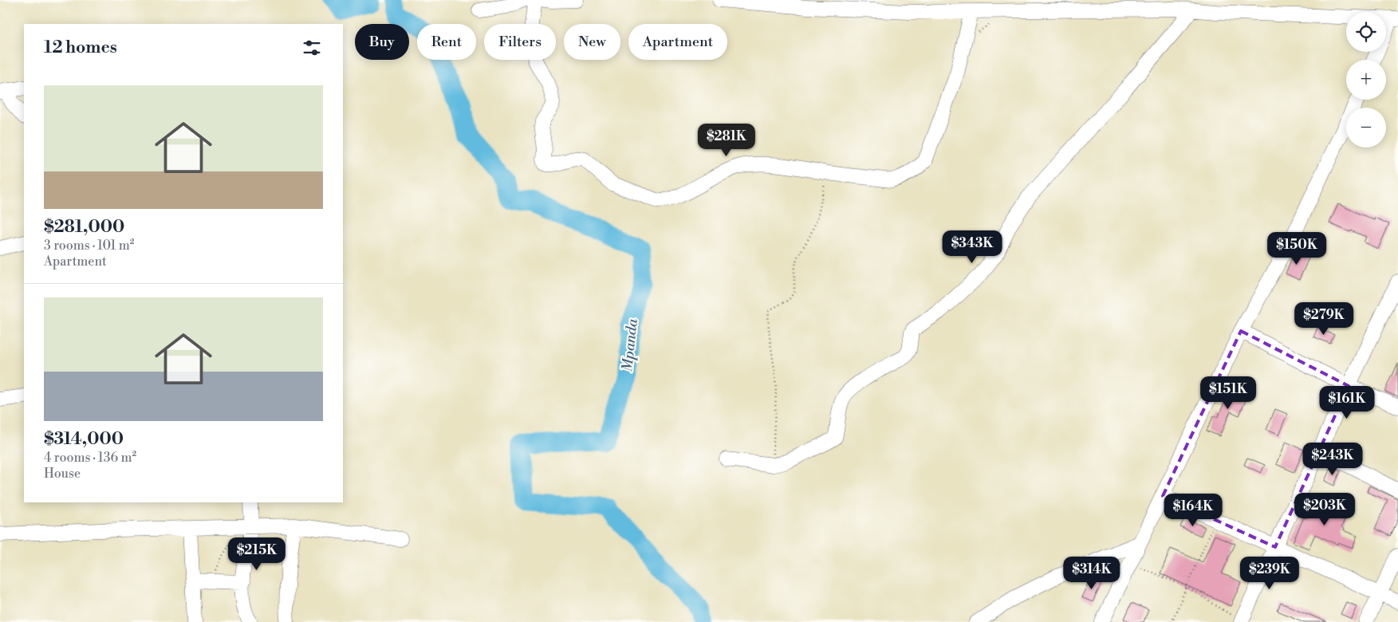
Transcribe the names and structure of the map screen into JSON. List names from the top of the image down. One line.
{"water":["Mpanda"],"page":{"map_buttons":["+","−"],"chip":["Buy","Rent","Filters","New","Apartment"],"heading":"12 homes","list":[{"name":"$281,000","note":"3 rooms · 101 m² · Apartment"},{"name":"$314,000","note":"4 rooms · 136 m² · House"}],"price":["$281K","$343K","$150K","$279K","$151K","$161K","$243K","$203K","$164K","$215K","$314K","$239K"]}}
